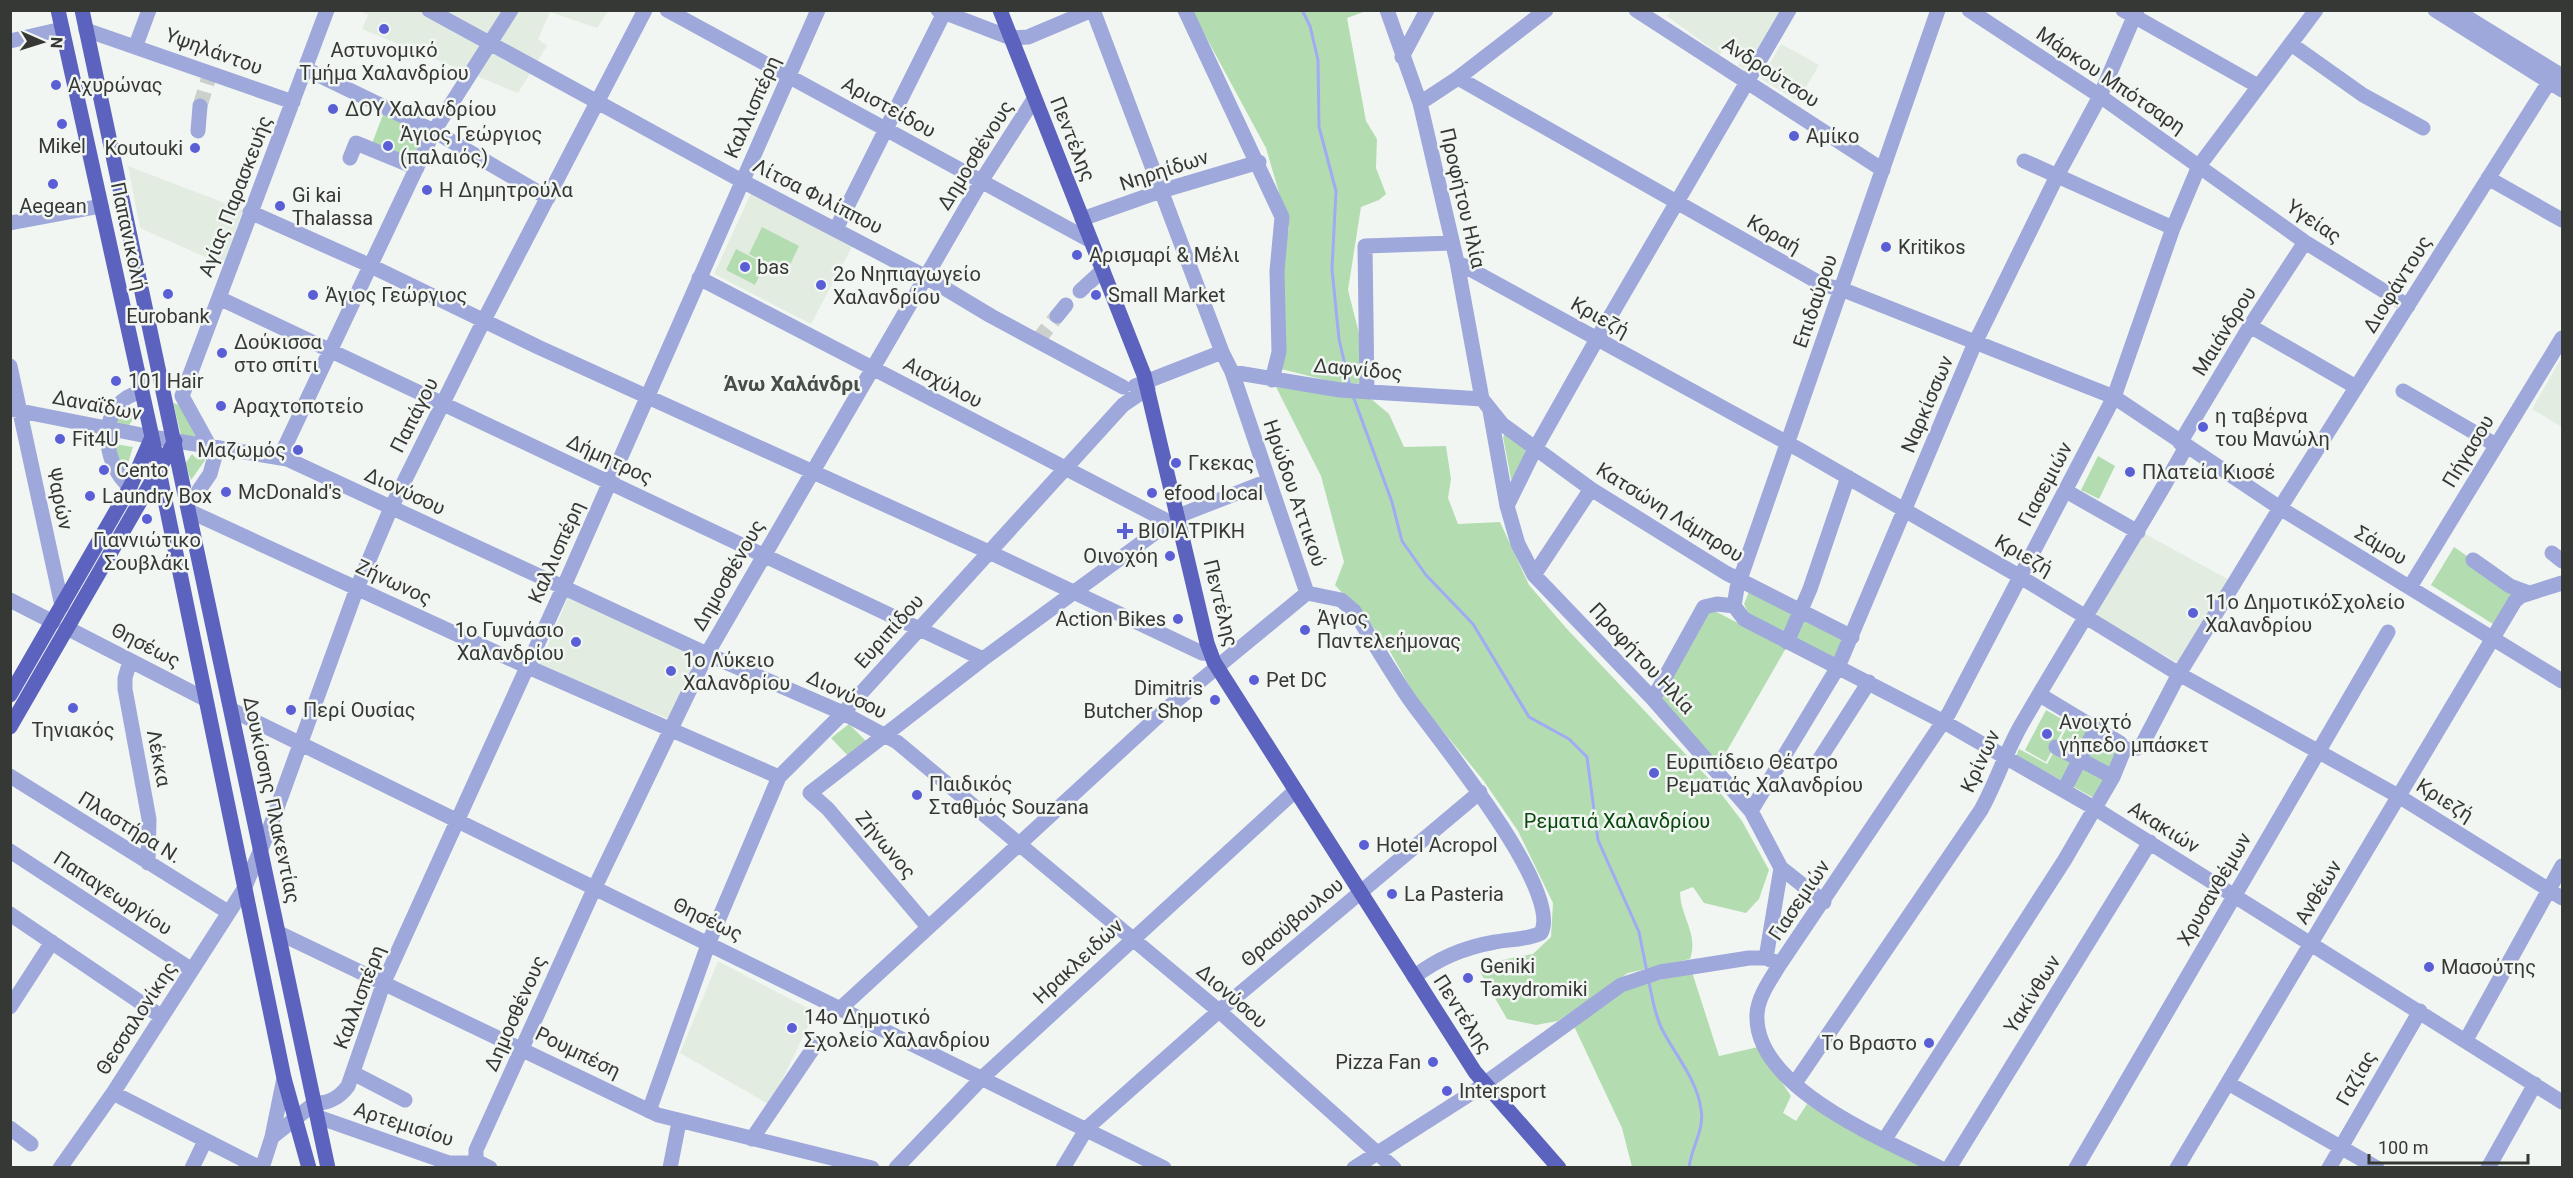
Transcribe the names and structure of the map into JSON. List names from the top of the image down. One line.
{"streets":{"main road":["Πεντέλης","Παπανικολή","Δουκίσσης Πλακεντίας"],"street":["Υψηλάντου","Ανδρούτσου","Μάρκου Μπότσαρη","Καλλισπέρη","Αριστείδου","Δημοσθένους","Νηρηίδων","Αγίας Παρασκευής","Λίτσα Φιλίππου","Προφήτου Ηλία","Υγείας","Κοραή","Διοφάντους","Επιδαύρου","Κριεζή","Μαιάνδρου","Δαφνίδος","Αισχύλου","Ναρκίσσων","Δαναΐδων","Παπάγου","Πήγασου","Δήμητρος","Γιασεμιών","Διονύσου","Ηρώδου Αττικού","Ψαρών","Κατσώνη Λάμπρου","Σάμου","Ζήνωνος","Ευριπίδου","Θησέως","Λέκκα","Κρίνων","Πλαστήρα Ν.","Ακακιών","Χρυσανθέμων","Ανθέων","Παπαγεωργίου","Θρασύβουλου","Ηρακλειδών","Υακίνθων","Θεσσαλονίκης","Ρουμπέση","Γαζίας","Αρτεμισίου"]},"crossings":[["Υψηλάντου","Αγίας Παρασκευής"],["Υψηλάντου","Δουκίσσης Πλακεντίας"],["Ανδρούτσου","Επιδαύρου"],["Μάρκου Μπότσαρη","Υγείας"],["Μάρκου Μπότσαρη","Ναρκίσσων"],["Μάρκου Μπότσαρη","Γιασεμιών"],["Καλλισπέρη","Αριστείδου"],["Καλλισπέρη","Λίτσα Φιλίππου"],["Καλλισπέρη","Αισχύλου"],["Καλλισπέρη","Δήμητρος"],["Καλλισπέρη","Διονύσου"],["Καλλισπέρη","Ζήνωνος"],["Καλλισπέρη","Θησέως"],["Καλλισπέρη","Δουκίσσης Πλακεντίας"],["Καλλισπέρη","Ρουμπέση"],["Καλλισπέρη","Αρτεμισίου"],["Αριστείδου","Πεντέλης"],["Αριστείδου","Δημοσθένους"],["Πεντέλης","Δημοσθένους"],["Πεντέλης","Νηρηίδων"],["Πεντέλης","Αισχύλου"],["Πεντέλης","Ηρώδου Αττικού"],["Πεντέλης","Ευριπίδου"],["Πεντέλης","Θρασύβουλου"],["Πεντέλης","Ηρακλειδών"],["Δημοσθένους","Λίτσα Φιλίππου"],["Δημοσθένους","Αισχύλου"],["Δημοσθένους","Δήμητρος"],["Δημοσθένους","Διονύσου"],["Δημοσθένους","Ζήνωνος"],["Δημοσθένους","Θησέως"],["Δημοσθένους","Ρουμπέση"],["Δημοσθένους","Αρτεμισίου"],["Νηρηίδων","Ηρώδου Αττικού"],["Αγίας Παρασκευής","Δήμητρος"],["Λίτσα Φιλίππου","Παπάγου"],["Προφήτου Ηλία","Κριεζή"],["Προφήτου Ηλία","Δαφνίδος"],["Προφήτου Ηλία","Ναρκίσσων"],["Προφήτου Ηλία","Γιασεμιών"],["Προφήτου Ηλία","Κατσώνη Λάμπρου"],["Υγείας","Διοφάντους"],["Υγείας","Μαιάνδρου"],["Υγείας","Γιασεμιών"],["Κοραή","Επιδαύρου"],["Κοραή","Μαιάνδρου"],["Κοραή","Ναρκίσσων"],["Κοραή","Γιασεμιών"],["Κοραή","Σάμου"],["Κοραή","Κρίνων"],["Παπανικολή","Δαναΐδων"],["Διοφάντους","Κριεζή"],["Διοφάντους","Σάμου"],["Επιδαύρου","Κριεζή"],["Επιδαύρου","Κατσώνη Λάμπρου"],["Επιδαύρου","Ακακιών"],["Κριεζή","Ναρκίσσων"],["Κριεζή","Γιασεμιών"],["Κριεζή","Κρίνων"],["Κριεζή","Χρυσανθέμων"],["Κριεζή","Ανθέων"],["Μαιάνδρου","Σάμου"],["Μαιάνδρου","Κρίνων"],["Δαφνίδος","Ηρώδου Αττικού"],["Δαφνίδος","Κατσώνη Λάμπρου"],["Αισχύλου","Ευριπίδου"],["Ναρκίσσων","Κατσώνη Λάμπρου"],["Ναρκίσσων","Ακακιών"],["Δαναΐδων","Διονύσου"],["Δαναΐδων","Ψαρών"],["Δαναΐδων","Δουκίσσης Πλακεντίας"],["Παπάγου","Δήμητρος"],["Παπάγου","Διονύσου"],["Παπάγου","Ζήνωνος"],["Παπάγου","Θησέως"],["Παπάγου","Δουκίσσης Πλακεντίας"],["Παπάγου","Θεσσαλονίκης"],["Πήγασου","Σάμου"],["Δήμητρος","Ευριπίδου"],["Γιασεμιών","Ακακιών"],["Διονύσου","Ζήνωνος"],["Διονύσου","Ευριπίδου"],["Διονύσου","Δουκίσσης Πλακεντίας"],["Διονύσου","Θρασύβουλου"],["Διονύσου","Ηρακλειδών"],["Ηρώδου Αττικού","Θρασύβουλου"],["Σάμου","Κρίνων"],["Σάμου","Ανθέων"],["Ζήνωνος","Ευριπίδου"],["Ζήνωνος","Δουκίσσης Πλακεντίας"],["Ευριπίδου","Θησέως"],["Ευριπίδου","Ρουμπέση"],["Θησέως","Λέκκα"],["Θησέως","Δουκίσσης Πλακεντίας"],["Θησέως","Θρασύβουλου"],["Θησέως","Ηρακλειδών"],["Λέκκα","Πλαστήρα Ν."],["Κρίνων","Ακακιών"],["Δουκίσσης Πλακεντίας","Ρουμπέση"],["Δουκίσσης Πλακεντίας","Αρτεμισίου"],["Πλαστήρα Ν.","Θεσσαλονίκης"],["Ακακιών","Χρυσανθέμων"],["Ακακιών","Ανθέων"],["Ακακιών","Υακίνθων"],["Ακακιών","Γαζίας"],["Παπαγεωργίου","Θεσσαλονίκης"]],"districts":["Άνω Χαλάνδρι"],"parks":["Ρεματιά Χαλανδρίου"],"places":{"other":["Αστυνομικό Τμήμα Χαλανδρίου","Αχυρώνας","ΔΟΥ Χαλανδρίου","Mikel","Αμίκο","Άγιος Γεώργιος (παλαιός)","Koutouki","Aegean","Η Δημητρούλα","Gi kai Thalassa","Kritikos","Αρισμαρί & Μέλι","bas","2ο Νηπιαγωγείο Χαλανδρίου","Eurobank","Άγιος Γεώργιος","Small Market","Δούκισσα στο σπίτι","101 Hair","Αραχτοποτείο","η ταβέρνα του Μανώλη","Fit4U","Μαζωμός","Γκεκας","Cento","Πλατεία Κιοσέ","McDonald's","efood local","Laundry Box","Γιαννιώτικο Σουβλάκι","Οινοχόη","11ο ΔημοτικόΣχολείο Χαλανδρίου","Action Bikes","Άγιος Παντελεήμονας","1ο Γυμνάσιο Χαλανδρίου","1ο Λύκειο Χαλανδρίου","Pet DC","Dimitris Butcher Shop","Τηνιακός","Περί Ουσίας","Ανοιχτό γήπεδο μπάσκετ","Ευριπίδειο Θέατρο Ρεματιάς Χαλανδρίου","Παιδικός Σταθμός Souzana","Hotel Acropol","La Pasteria","Μασούτης","Geniki Taxydromiki","14ο Δημοτικό Σχολείο Χαλανδρίου","Το Βραστο","Pizza Fan","Intersport"],"health":["ΒΙΟΙΑΤΡΙΚΗ"]},"scale_bar":"100 m","north":"right"}
